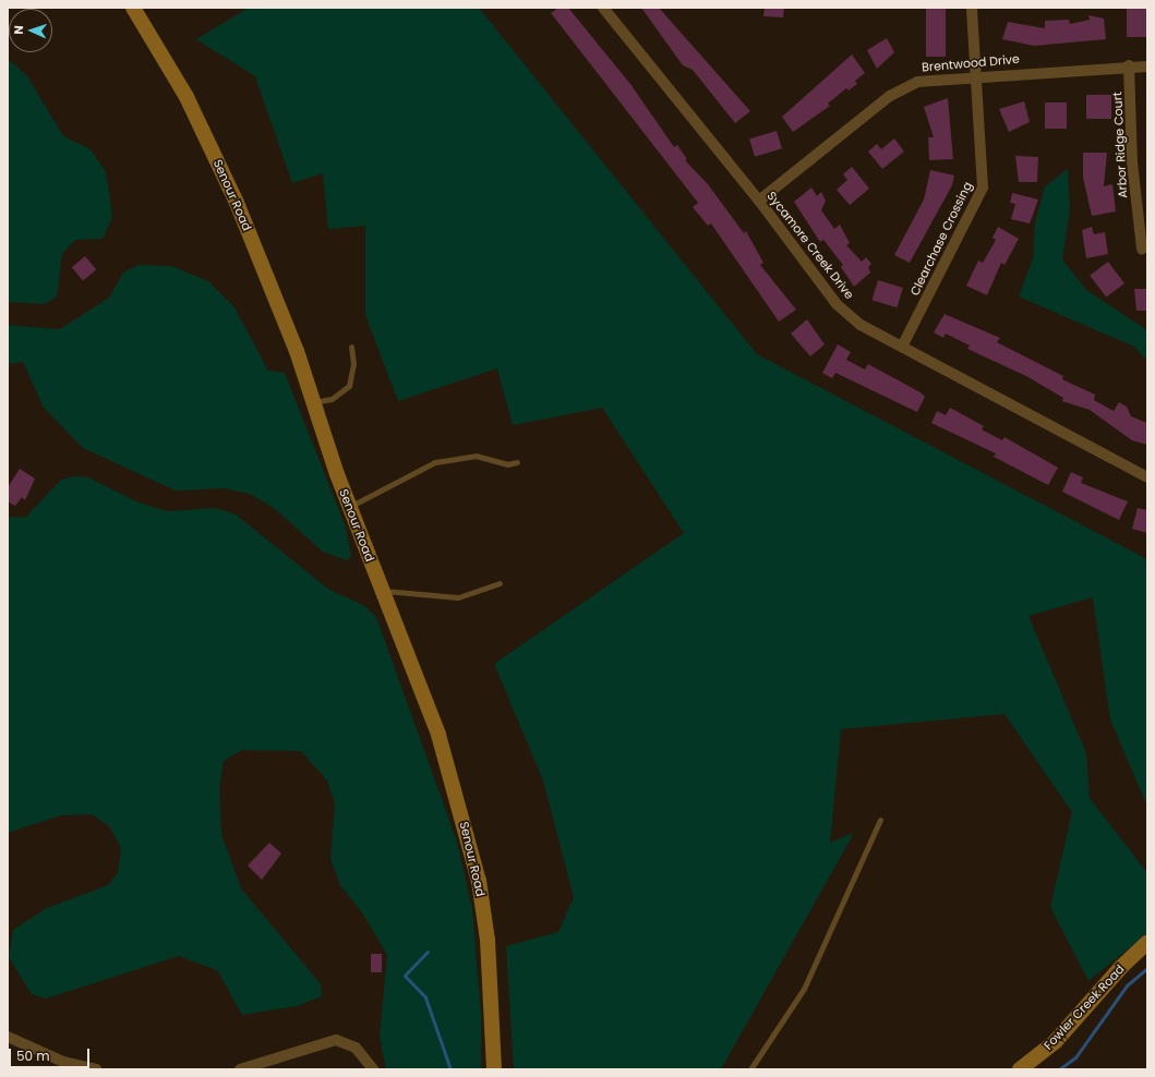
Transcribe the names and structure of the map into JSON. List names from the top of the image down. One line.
{"streets":{"street":["Brentwood Drive","Arbor Ridge Court","Senour Road","Clearchase Crossing","Sycamore Creek Drive","Fowler Creek Road"]},"crossings":[["Brentwood Drive","Arbor Ridge Court"],["Brentwood Drive","Clearchase Crossing"],["Brentwood Drive","Sycamore Creek Drive"],["Clearchase Crossing","Sycamore Creek Drive"]],"scale_bar":"50 m","north":"left"}
